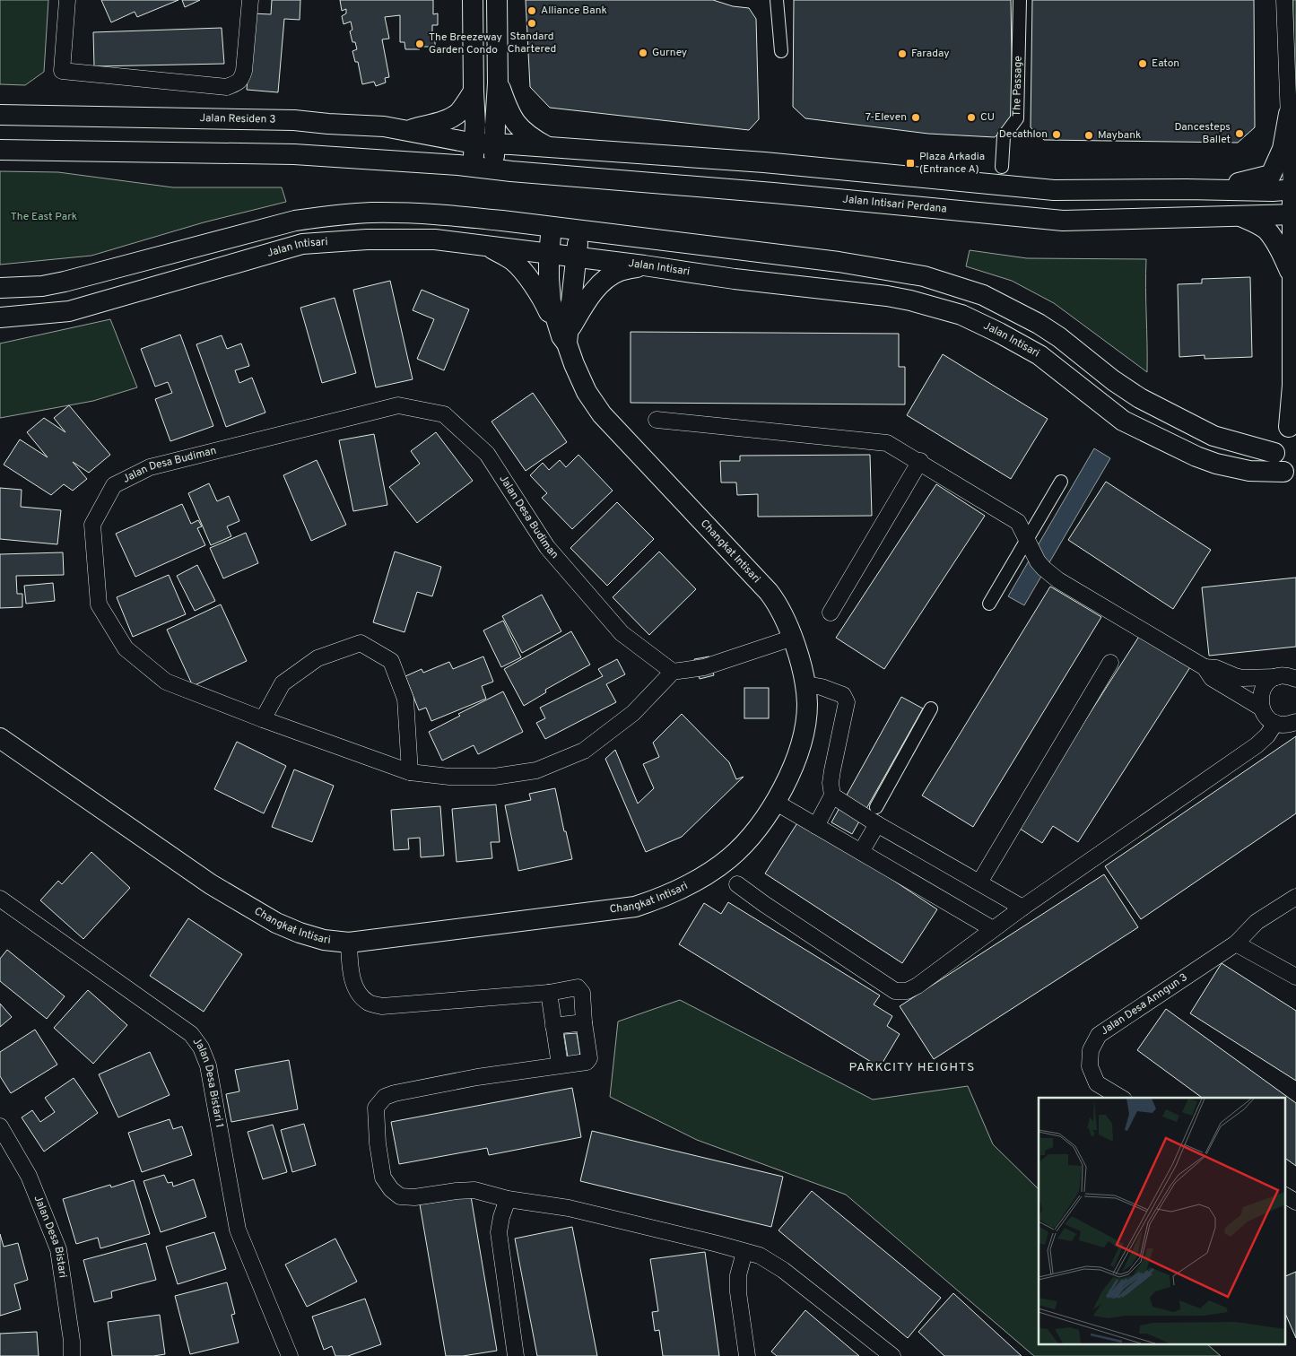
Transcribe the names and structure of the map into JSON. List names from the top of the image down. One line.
{"streets":{"street":["The Passage","Jalan Residen 3","Jalan Intisari Perdana","Jalan Intisari","Jalan Desa Budiman","Changkat Intisari","Jalan Desa Anngun 3","Jalan Desa Bistari 1","Jalan Desa Bistari"]},"crossings":[["Jalan Intisari","Changkat Intisari"]],"districts":["PARKCITY HEIGHTS"],"parks":["The East Park"],"places":{"other":["Alliance Bank","Standard Chartered","The Breezeway Garden Condo","Gurney","Faraday","Eaton","7-Eleven","CU","Dancesteps Ballet","Decathlon","Maybank"],"transit":["Plaza Arkadia (Entrance A)"]}}
